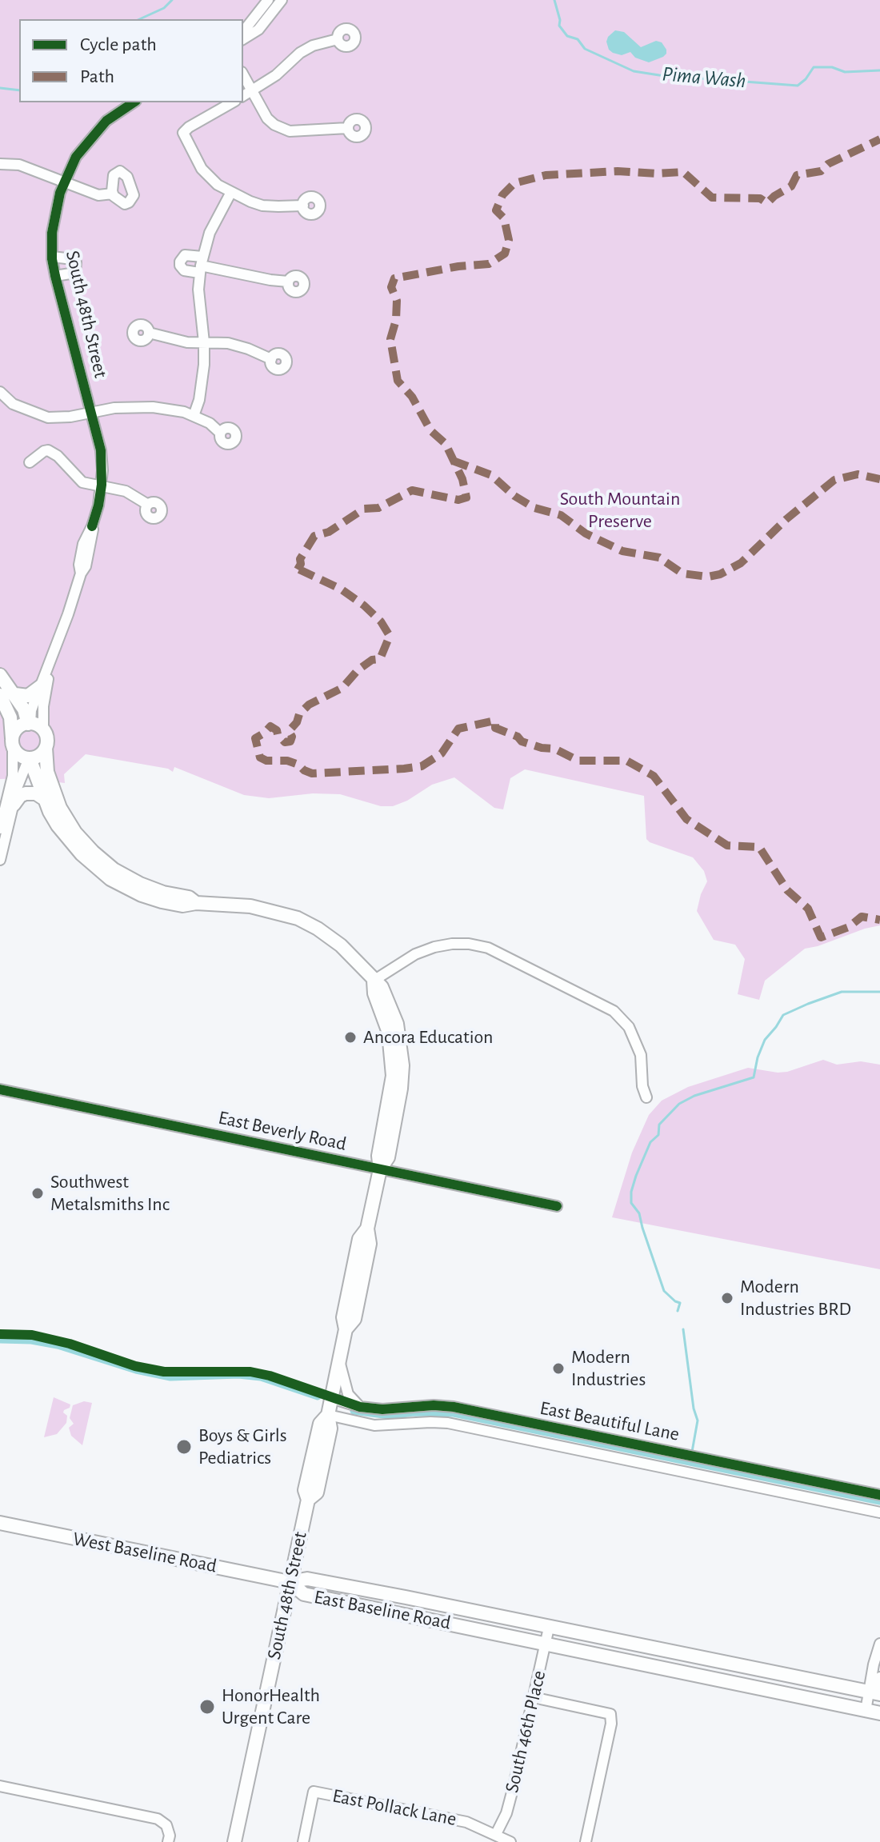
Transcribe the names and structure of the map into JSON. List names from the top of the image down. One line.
{"streets":{"main road":["South 48th Street","West Baseline Road","East Baseline Road"],"street":["East Beverly Road","East Beautiful Lane","South 46th Place","East Pollack Lane"]},"crossings":[["South 48th Street","East Beverly Road"],["South 48th Street","East Beautiful Lane"],["South 48th Street","West Baseline Road"],["South 48th Street","East Baseline Road"],["West Baseline Road","East Baseline Road"],["East Baseline Road","South 46th Place"],["South 46th Place","East Pollack Lane"]],"water":["Pima Wash"],"parks":["South Mountain Preserve"],"places":["Ancora Education","Southwest Metalsmiths Inc","Modern Industries BRD","Modern Industries","Boys & Girls Pediatrics","HonorHealth Urgent Care"],"legend":["Cycle path","Path"]}
